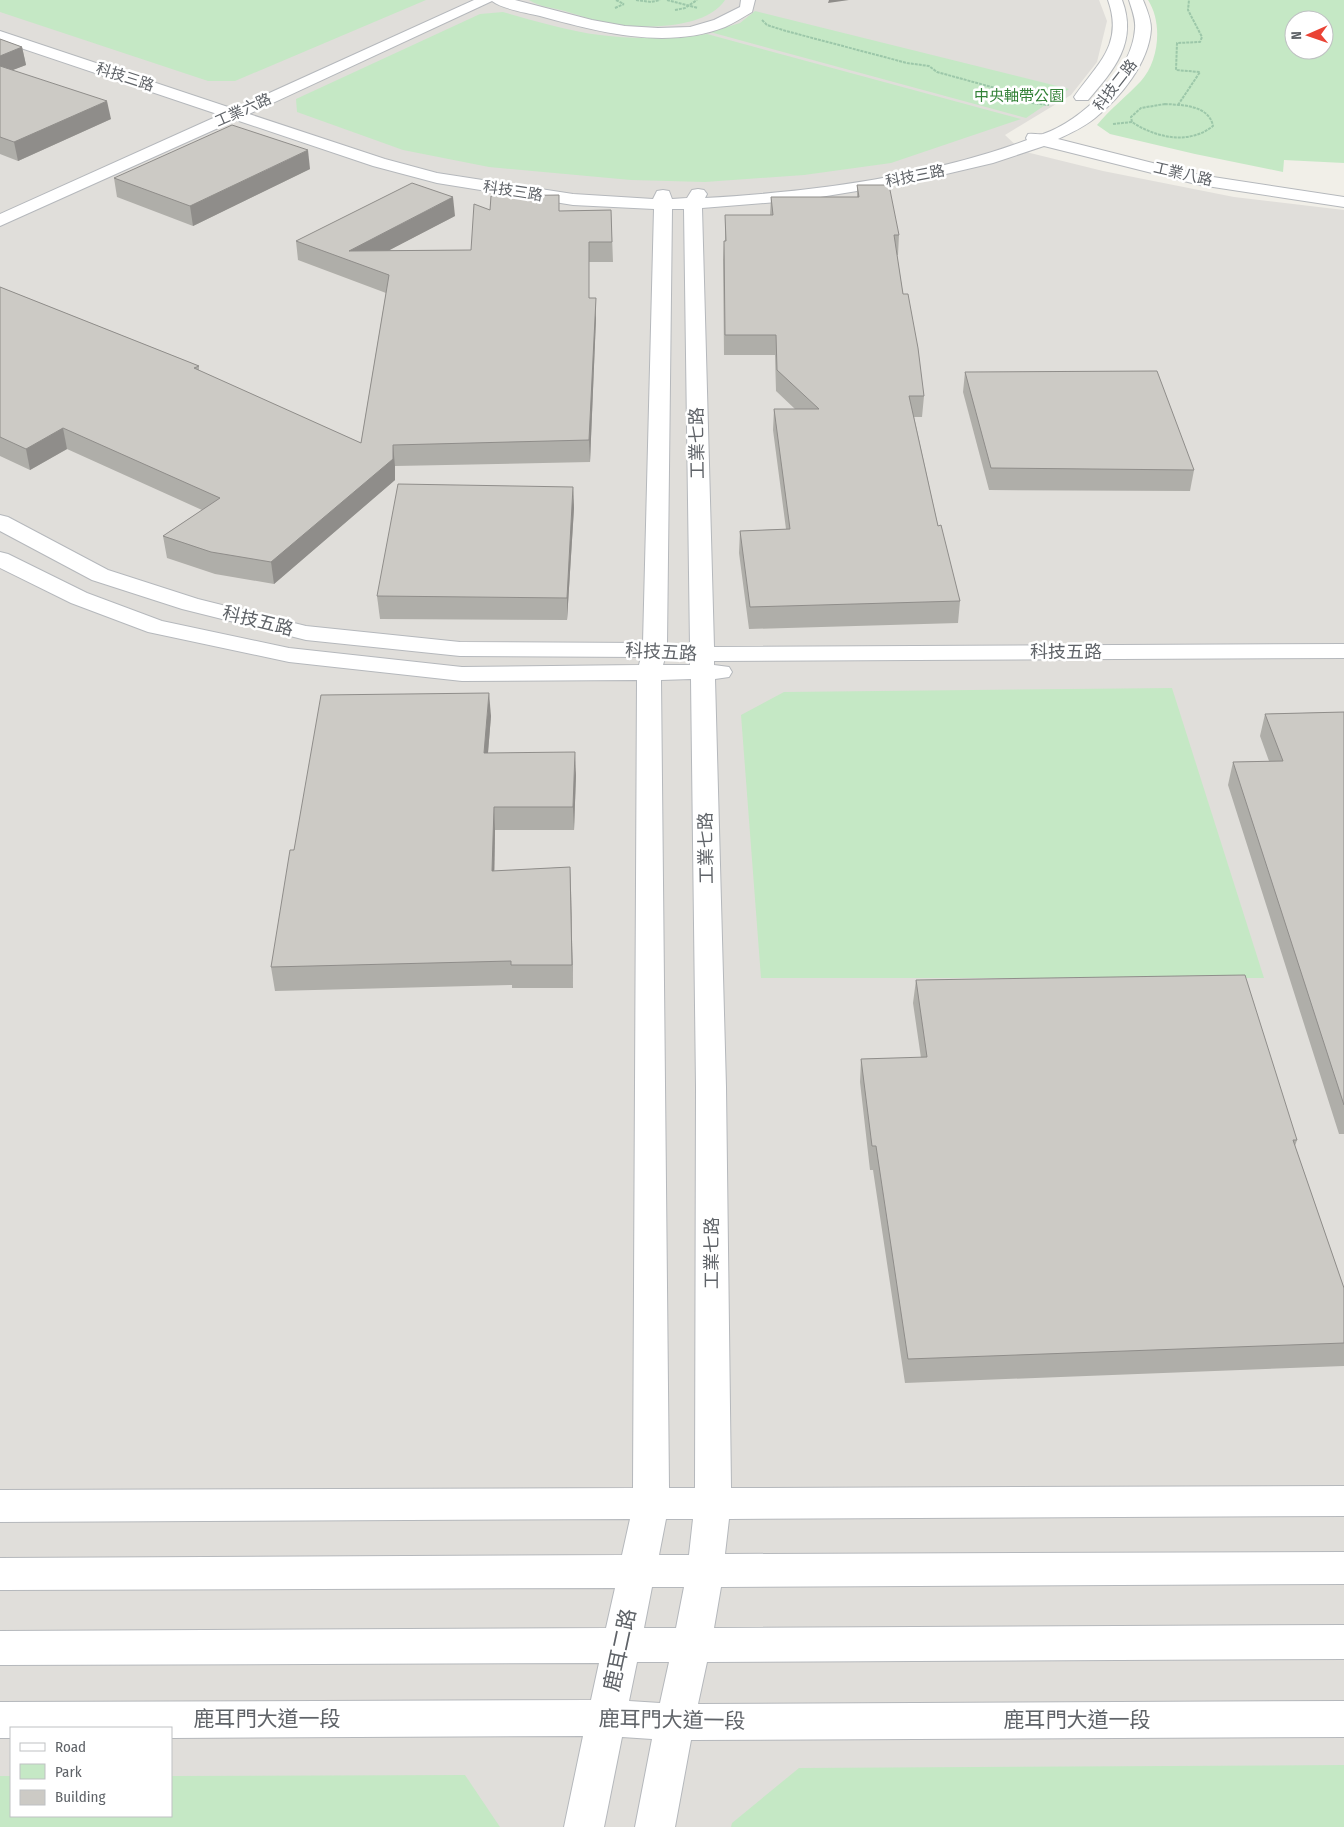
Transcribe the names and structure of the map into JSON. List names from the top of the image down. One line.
{"streets":{"street":["科技三路","科技二路","工業六路","工業八路","工業七路","科技五路","鹿耳二路","鹿耳門大道一段"]},"crossings":[["科技三路","科技二路"],["科技三路","工業六路"],["科技三路","工業八路"],["科技三路","工業七路"],["科技二路","工業八路"],["工業七路","科技五路"],["鹿耳二路","鹿耳門大道一段"]],"parks":["中央軸帶公園"],"legend":["Road","Park","Building"],"north":"left"}
